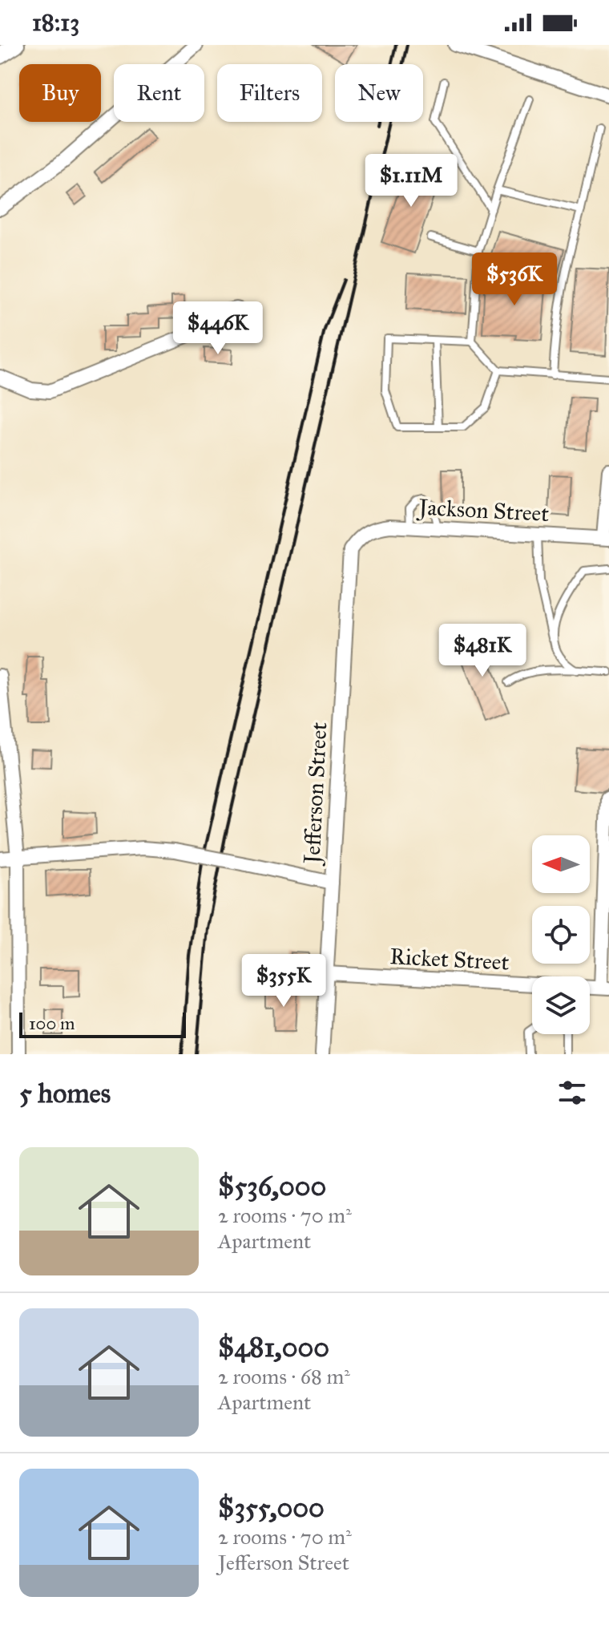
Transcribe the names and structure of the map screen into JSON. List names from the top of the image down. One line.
{"streets":{"street":["Jackson Street","Jefferson Street","Ricket Street"]},"crossings":[["Jackson Street","Jefferson Street"],["Jefferson Street","Ricket Street"]],"scale_bar":"100 m","north":"left","page":{"status":"18:13","chip":["Buy","Rent","Filters","New"],"price":["$1.11M","$536K","$446K","$481K","$355K"],"scale":"100 m","heading":"5 homes","list":[{"name":"$536,000","note":"2 rooms · 70 m² · Apartment"},{"name":"$481,000","note":"2 rooms · 68 m² · Apartment"},{"name":"$355,000","note":"2 rooms · 70 m² · Jefferson Street"}]}}
